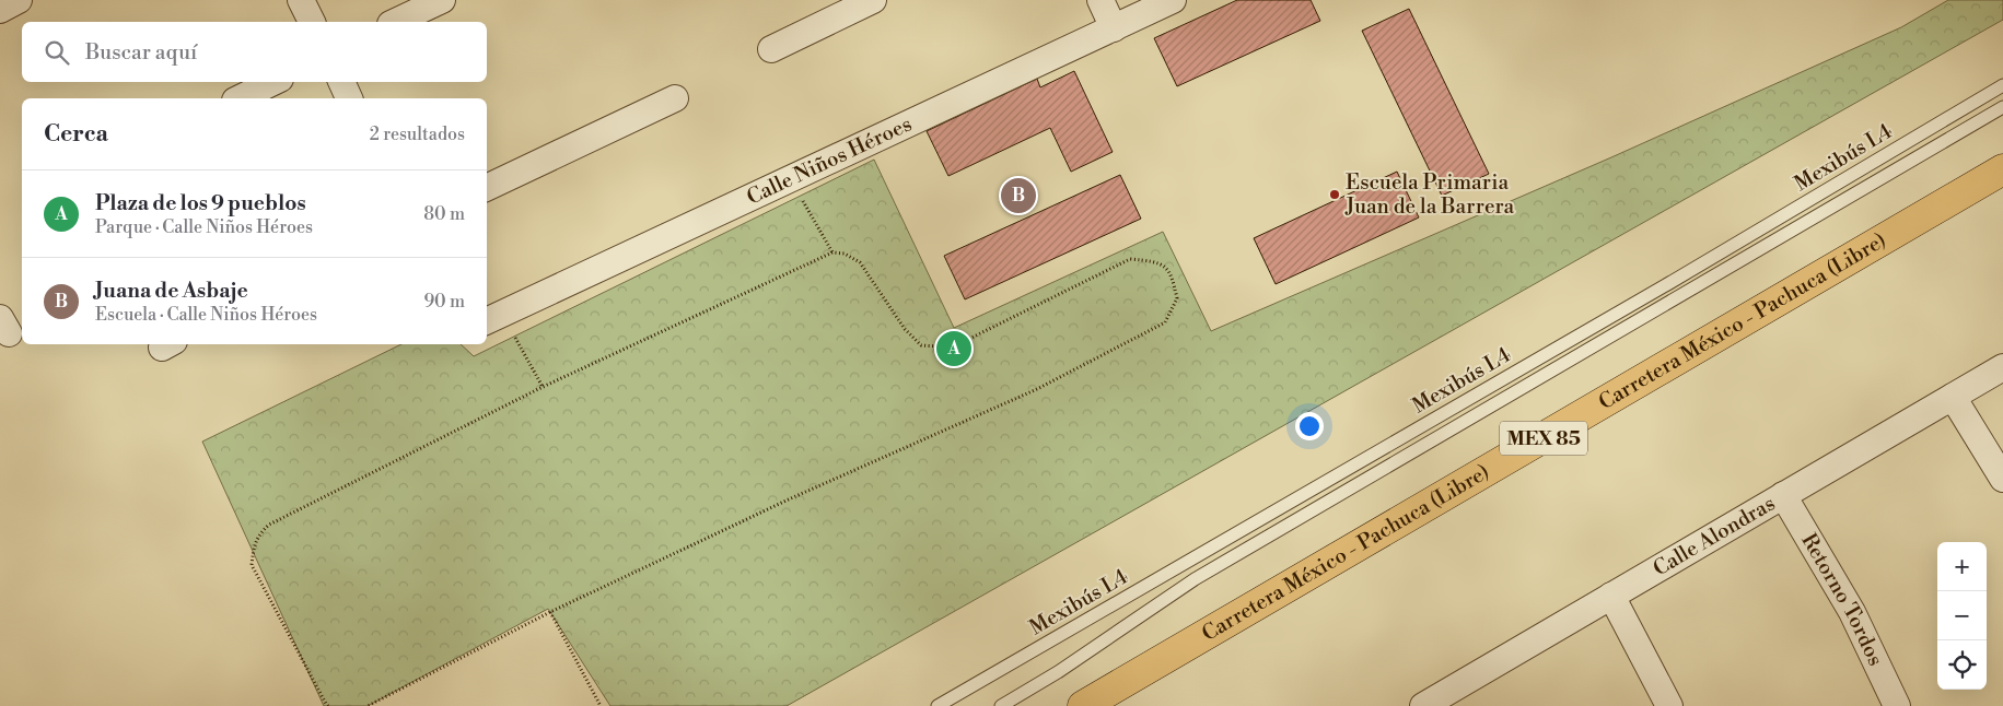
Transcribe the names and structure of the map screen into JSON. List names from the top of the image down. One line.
{"streets":{"main road":["Carretera México - Pachuca (Libre)","MEX 85"],"street":["Calle Niños Héroes","Calle Alondras","Retorno Tordos"],"lane":["Mexibús L4"]},"crossings":[["Calle Alondras","Retorno Tordos"]],"places":["Escuela Primaria Juan de la Barrera"],"page":{"search":"Buscar aquí","heading":["Cerca","2 resultados"],"list":[{"mark":"A","name":"Plaza de los 9 pueblos","note":"Parque · Calle Niños Héroes","value":"80 m"},{"mark":"B","name":"Juana de Asbaje","note":"Escuela · Calle Niños Héroes","value":"90 m"}],"pins":["B","A"],"map_buttons":["+","−"]}}
